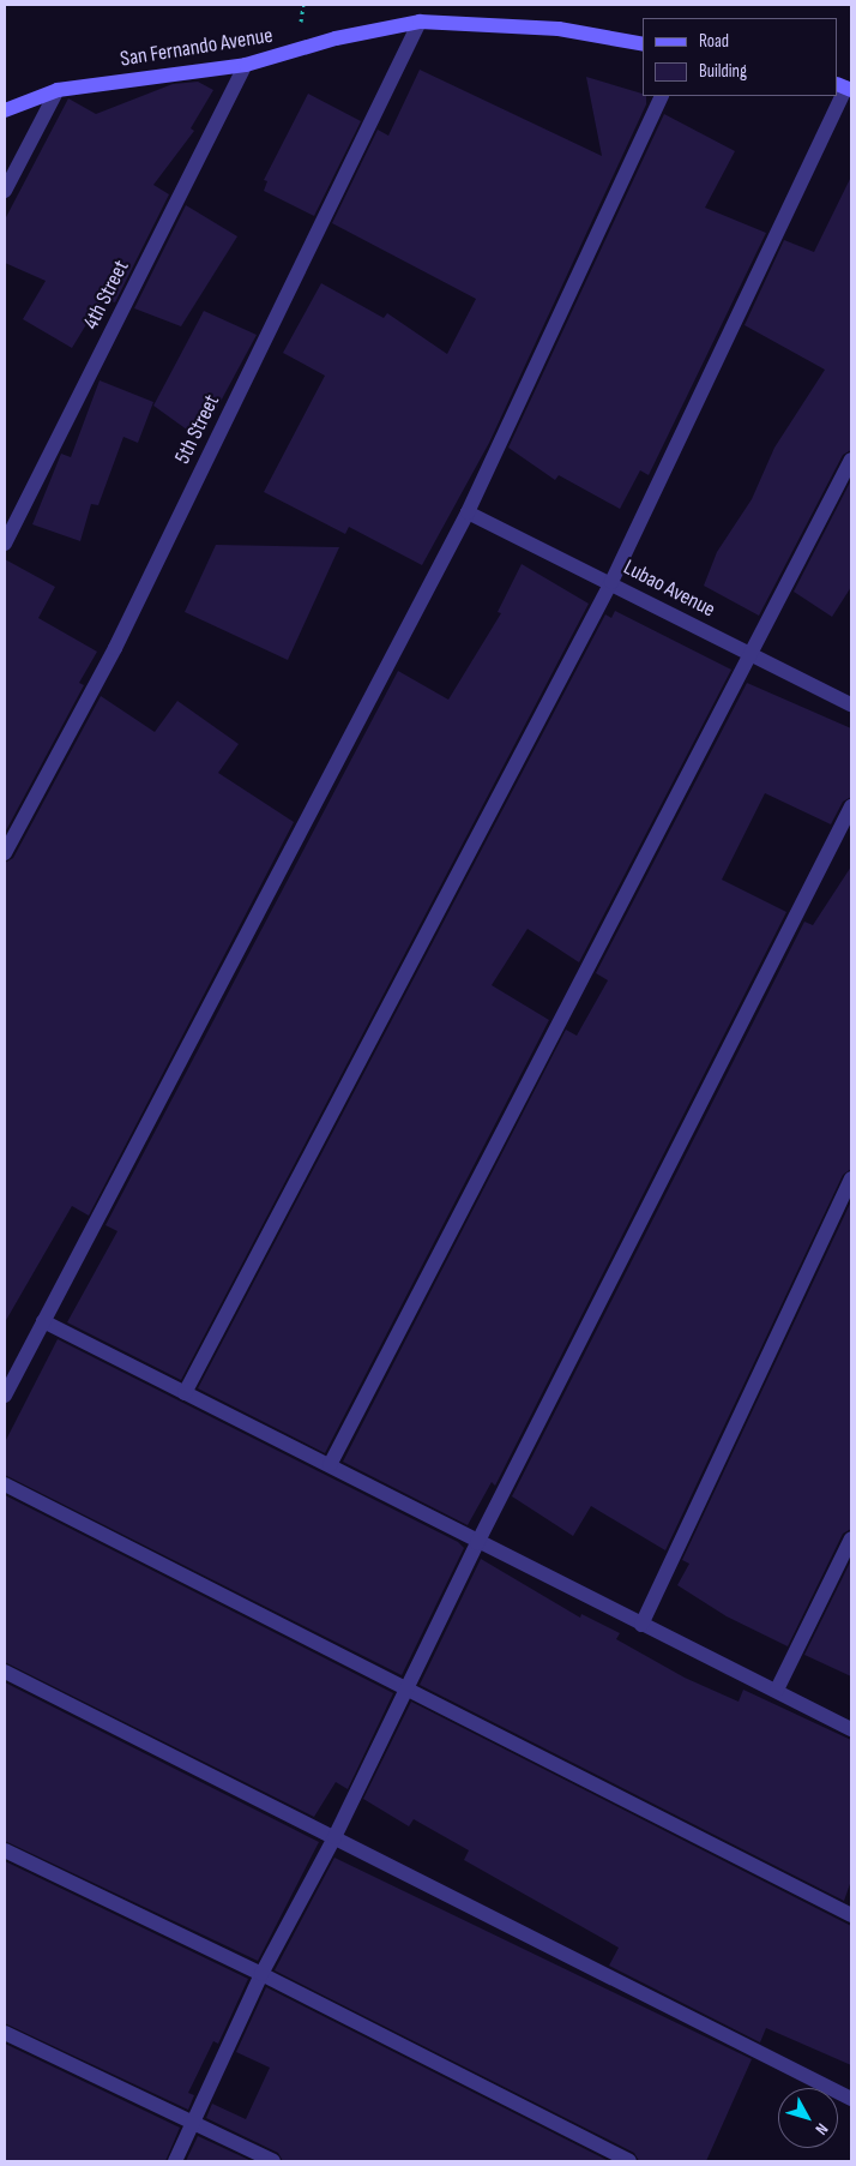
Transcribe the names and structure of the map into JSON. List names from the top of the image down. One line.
{"streets":{"main road":["San Fernando Avenue"],"street":["4th Street","5th Street","Lubao Avenue"]},"crossings":[["San Fernando Avenue","4th Street"],["San Fernando Avenue","5th Street"]],"legend":["Road","Building"],"north":"bottom right"}
